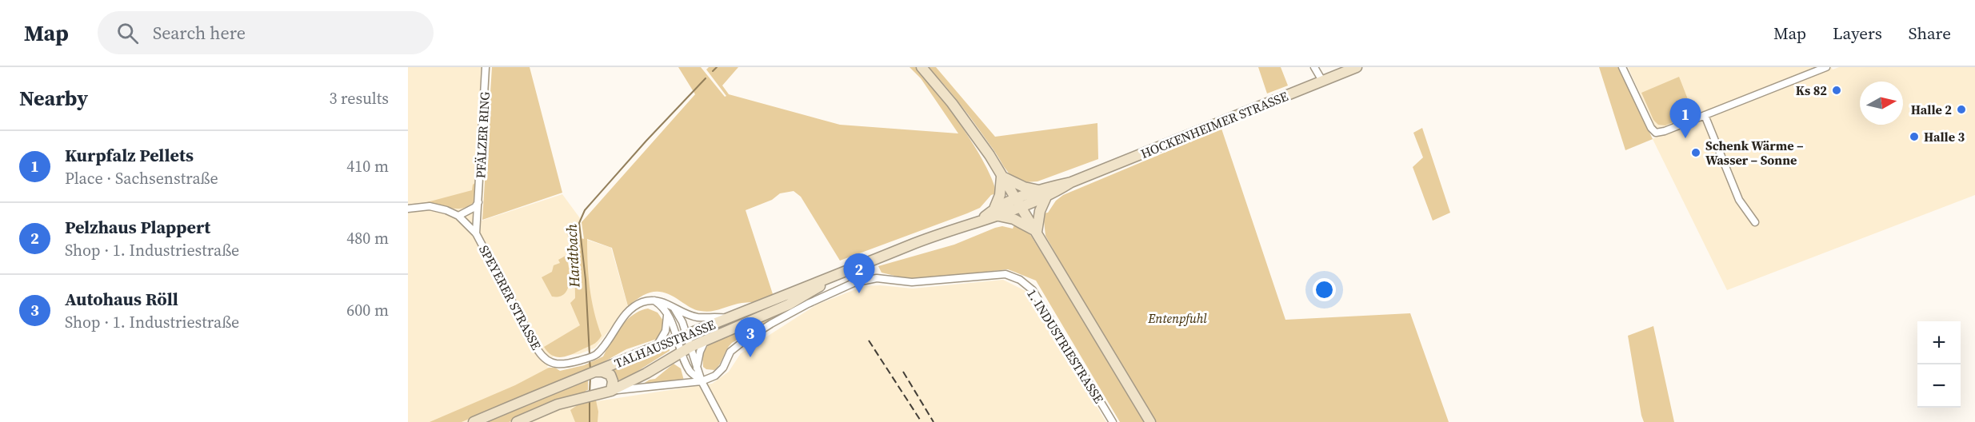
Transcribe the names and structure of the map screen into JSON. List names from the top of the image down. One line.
{"streets":{"main road":["HOCKENHEIMER STRASSE","TALHAUSSTRASSE"],"street":["PFÄLZER RING","SPEYERER STRASSE","1. INDUSTRIESTRASSE"]},"crossings":[["HOCKENHEIMER STRASSE","TALHAUSSTRASSE"],["PFÄLZER RING","SPEYERER STRASSE"]],"water":["Hardtbach"],"parks":["Entenpfuhl"],"places":["Ks 82","Halle 2","Halle 3","Schenk Wärme – Wasser – Sonne"],"north":"right","page":{"header":"Map","search":"Search here","nav":["Map","Layers","Share"],"heading":["Nearby","3 results"],"pins":["1","2","3"],"list":[{"mark":"1","name":"Kurpfalz Pellets","note":"Place · Sachsenstraße","value":"410 m"},{"mark":"2","name":"Pelzhaus Plappert","note":"Shop · 1. Industriestraße","value":"480 m"},{"mark":"3","name":"Autohaus Röll","note":"Shop · 1. Industriestraße","value":"600 m"}],"map_buttons":["+","−"]}}
